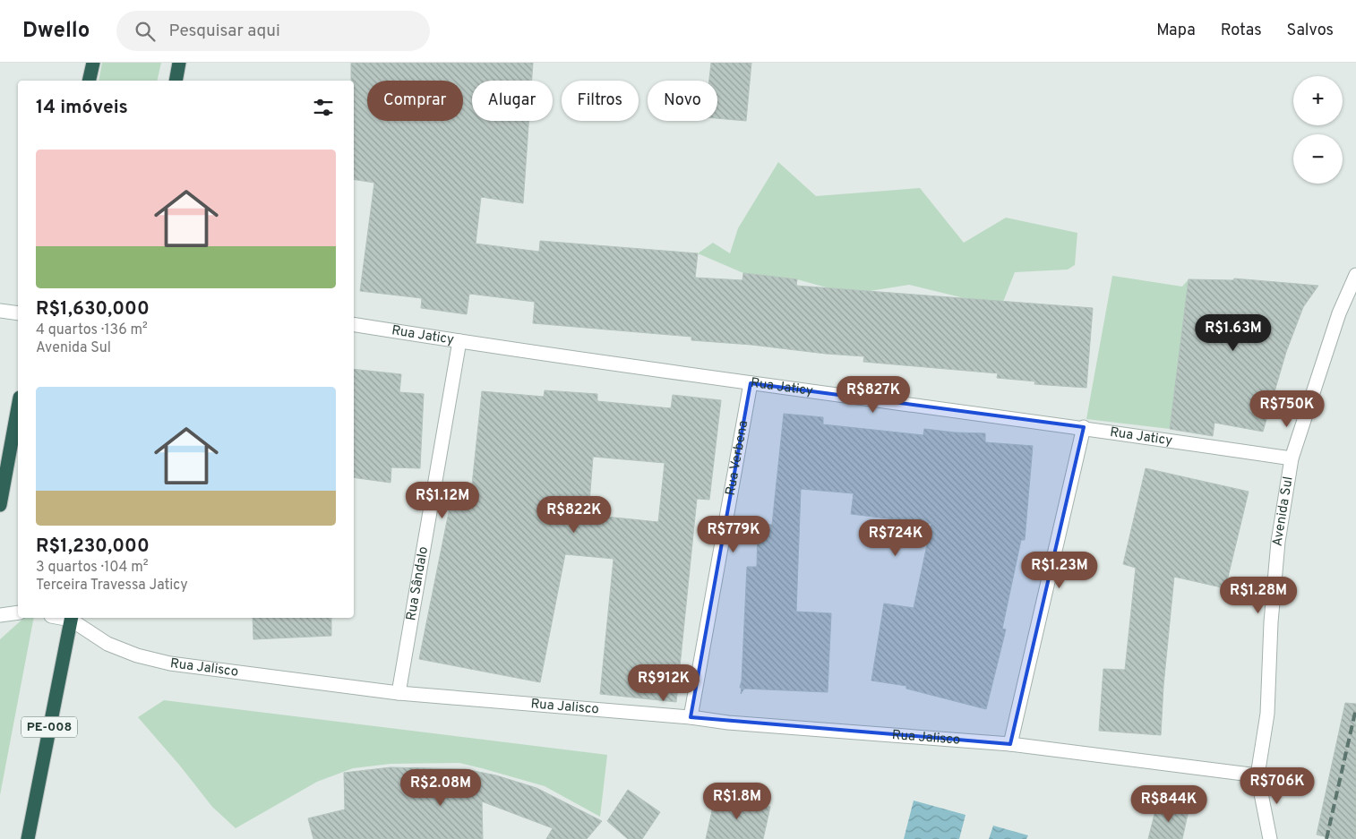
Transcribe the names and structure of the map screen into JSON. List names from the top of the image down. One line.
{"streets":{"highway":["PE-008"],"street":["Rua Jaticy","Rua Verbena","Avenida Sul","Rua Sândalo","Rua Jalisco"]},"crossings":[["Rua Jaticy","Rua Verbena"],["Rua Jaticy","Avenida Sul"],["Rua Jaticy","Rua Sândalo"],["Rua Verbena","Rua Jalisco"],["Avenida Sul","Rua Jalisco"],["Rua Sândalo","Rua Jalisco"],["Rua Jalisco","PE-008"]],"page":{"header":"Dwello","search":"Pesquisar aqui","nav":["Mapa","Rotas","Salvos"],"map_buttons":["+","−"],"chip":["Comprar","Alugar","Filtros","Novo"],"heading":"14 imóveis","list":[{"name":"R$1,630,000","note":"4 quartos · 136 m² · Avenida Sul"},{"name":"R$1,230,000","note":"3 quartos · 104 m² · Terceira Travessa Jaticy"}],"price":["R$1.63M","R$827K","R$750K","R$1.12M","R$822K","R$779K","R$724K","R$1.23M","R$1.28M","R$912K","R$706K","R$2.08M","R$1.8M","R$844K"]}}
